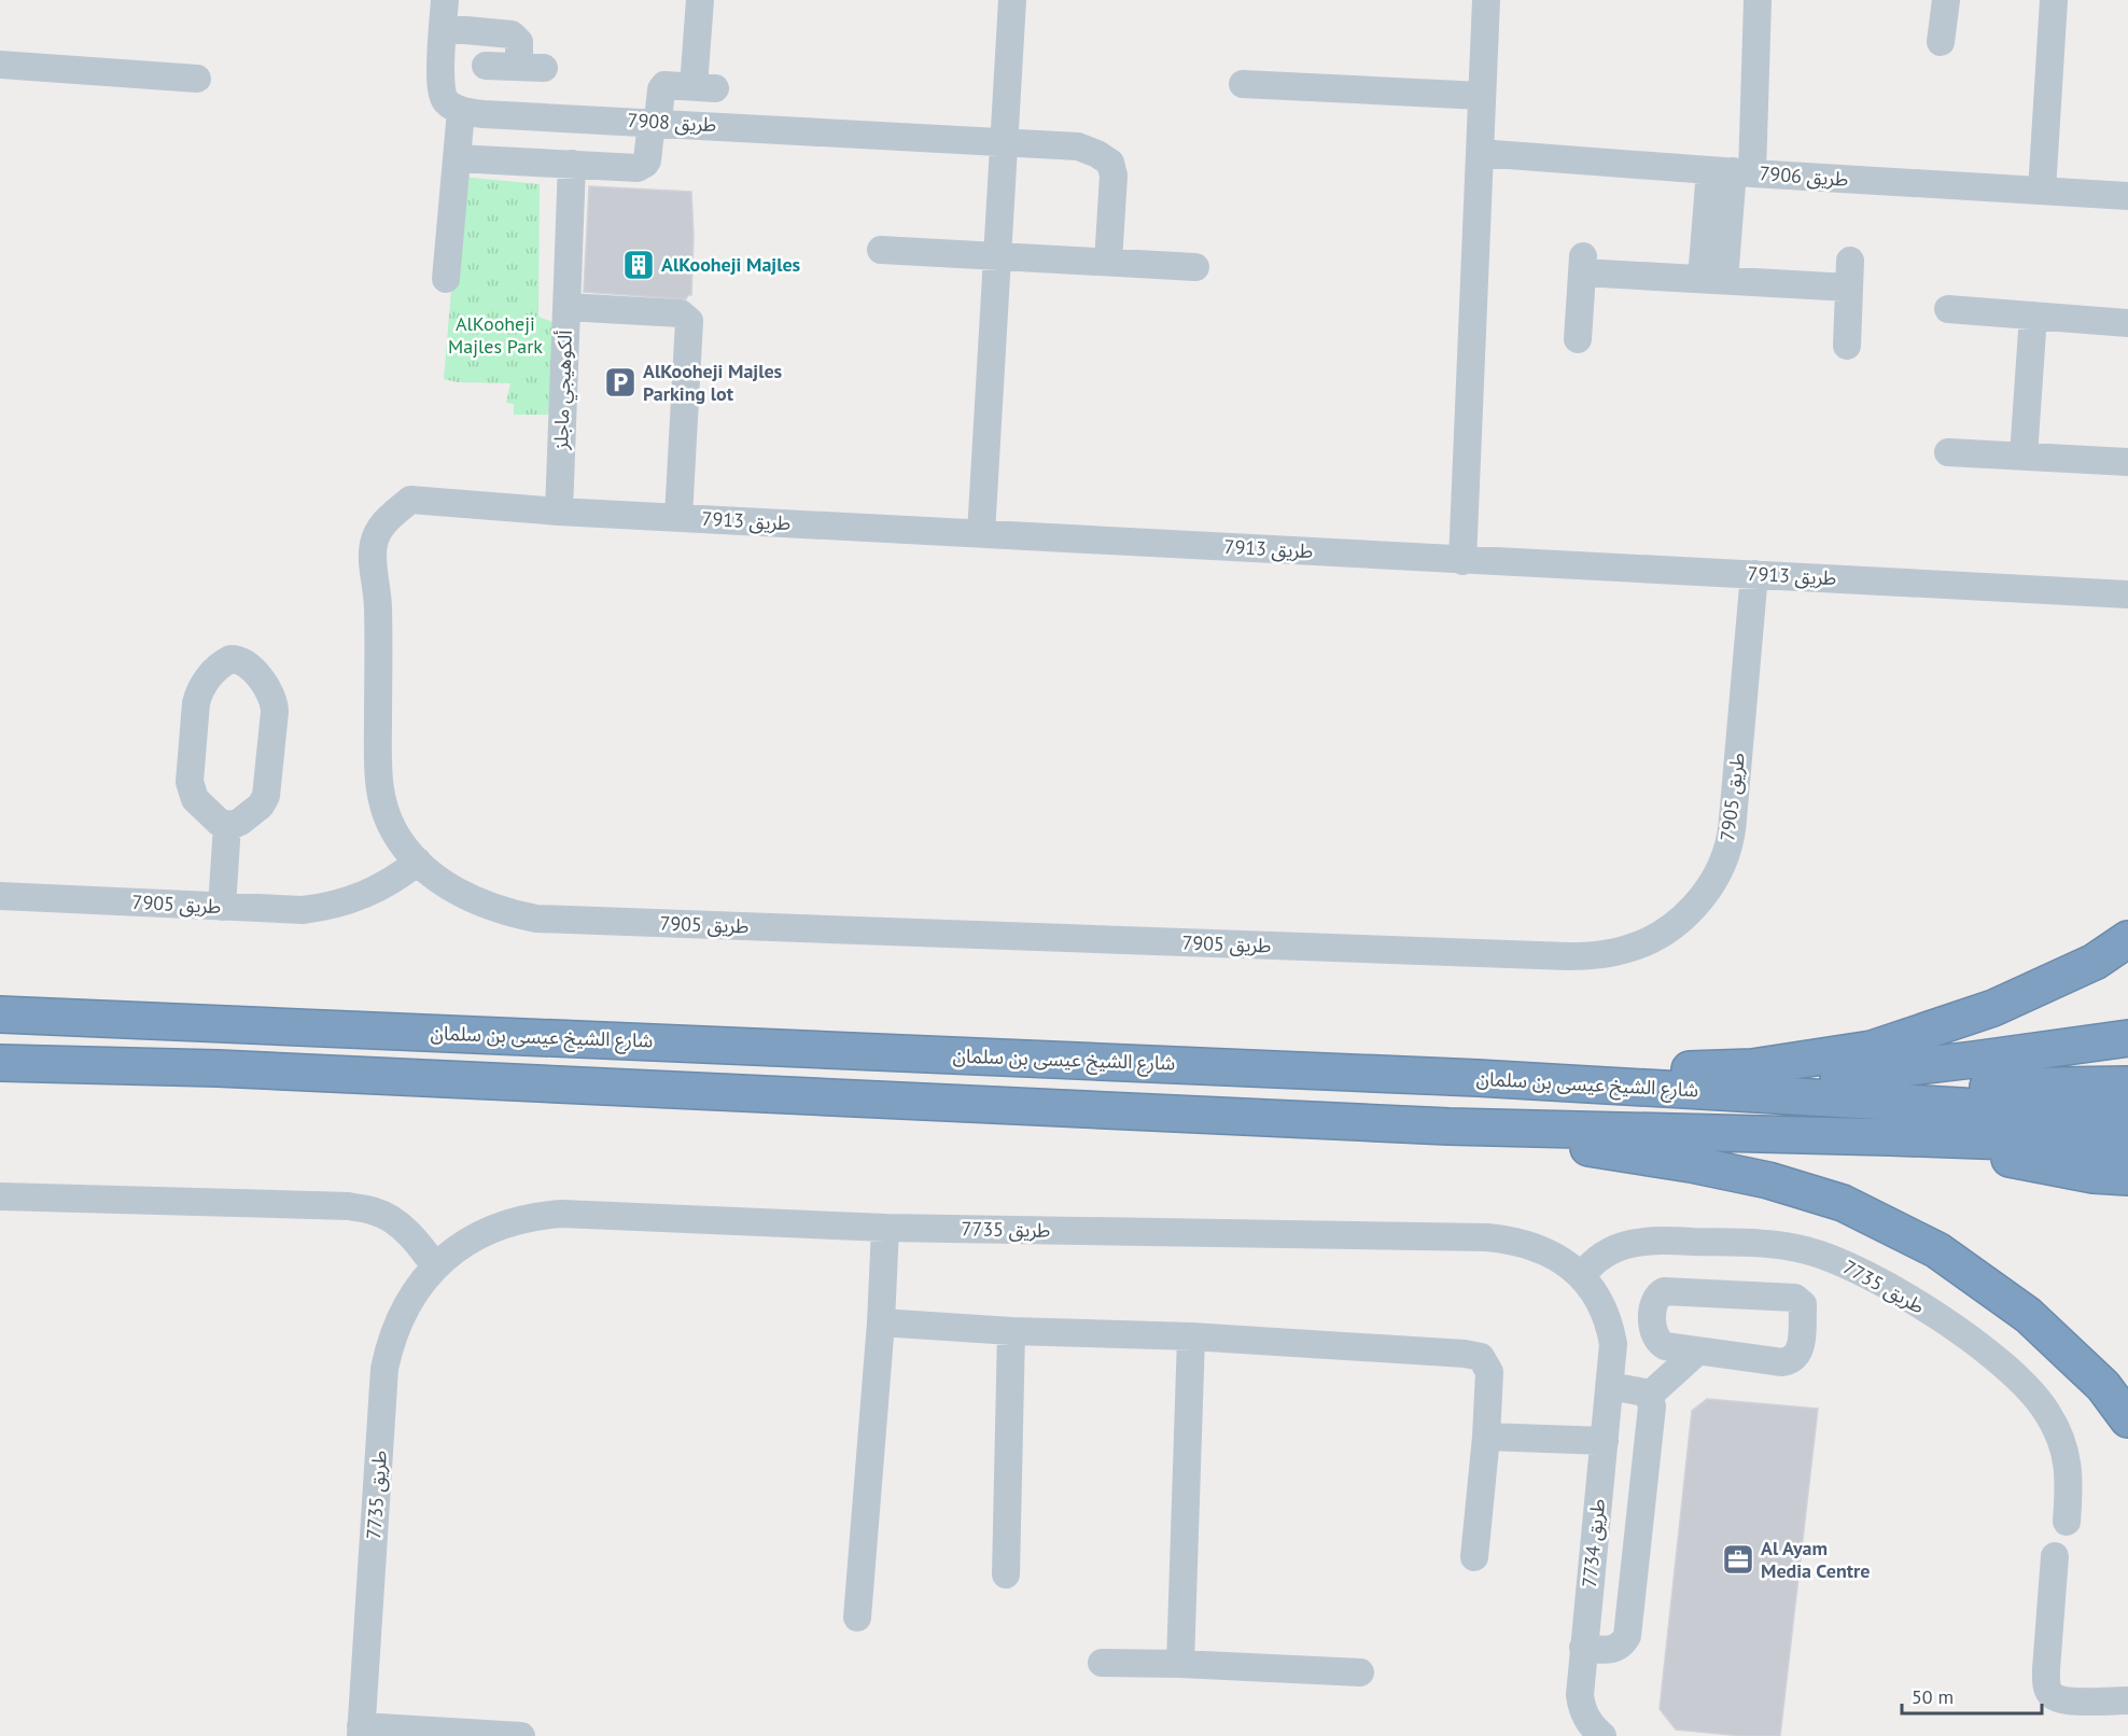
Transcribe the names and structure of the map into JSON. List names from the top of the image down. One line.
{"streets":{"highway":["شارع الشيخ عيسى بن سلمان"],"street":["طريق 7908","طريق 7906","ألكوهيجي ماجلز","طريق 7913","طريق 7905","طريق 7735","طريق 7734"]},"crossings":[["ألكوهيجي ماجلز","طريق 7913"],["طريق 7913","طريق 7905"],["طريق 7735","طريق 7734"]],"parks":["AlKooheji Majles Park"],"places":{"building":["AlKooheji Majles"],"parking":["AlKooheji Majles Parking lot"],"office":["Al Ayam Media Centre"]},"scale_bar":"50 m"}
